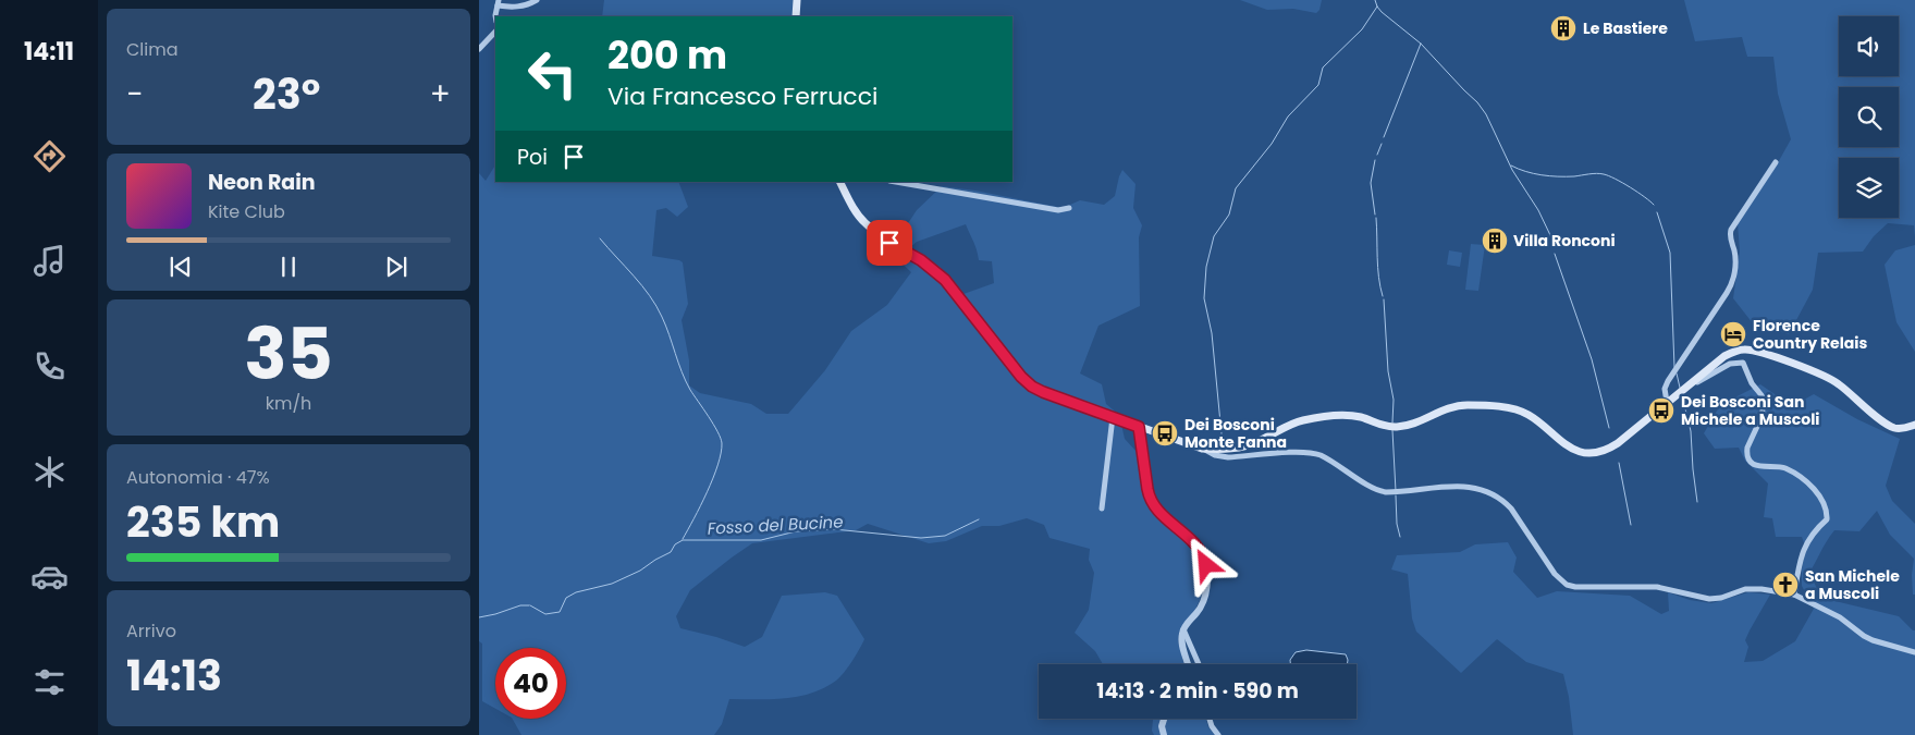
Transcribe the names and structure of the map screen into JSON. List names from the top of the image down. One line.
{"water":["Fosso del Bucine"],"places":{"building":["Le Bastiere","Villa Ronconi"],"hotel":["Florence Country Relais"],"bus stop":["Dei Bosconi San Michele a Muscoli","Dei Bosconi Monte Fanna"],"church":["San Michele a Muscoli"]},"page":{"tabs":"14:11","tile":["Clima",["35","km/h"],["Autonomia · 47%","235 km"],["Arrivo","14:13"]],"turn":["200 m","Via Francesco Ferrucci"],"heat":["−","23°","+"],"then":"Poi","song":["Neon Rain","Kite Club"],"limit":"40","trip":"14:13 · 2 min · 590 m"}}
